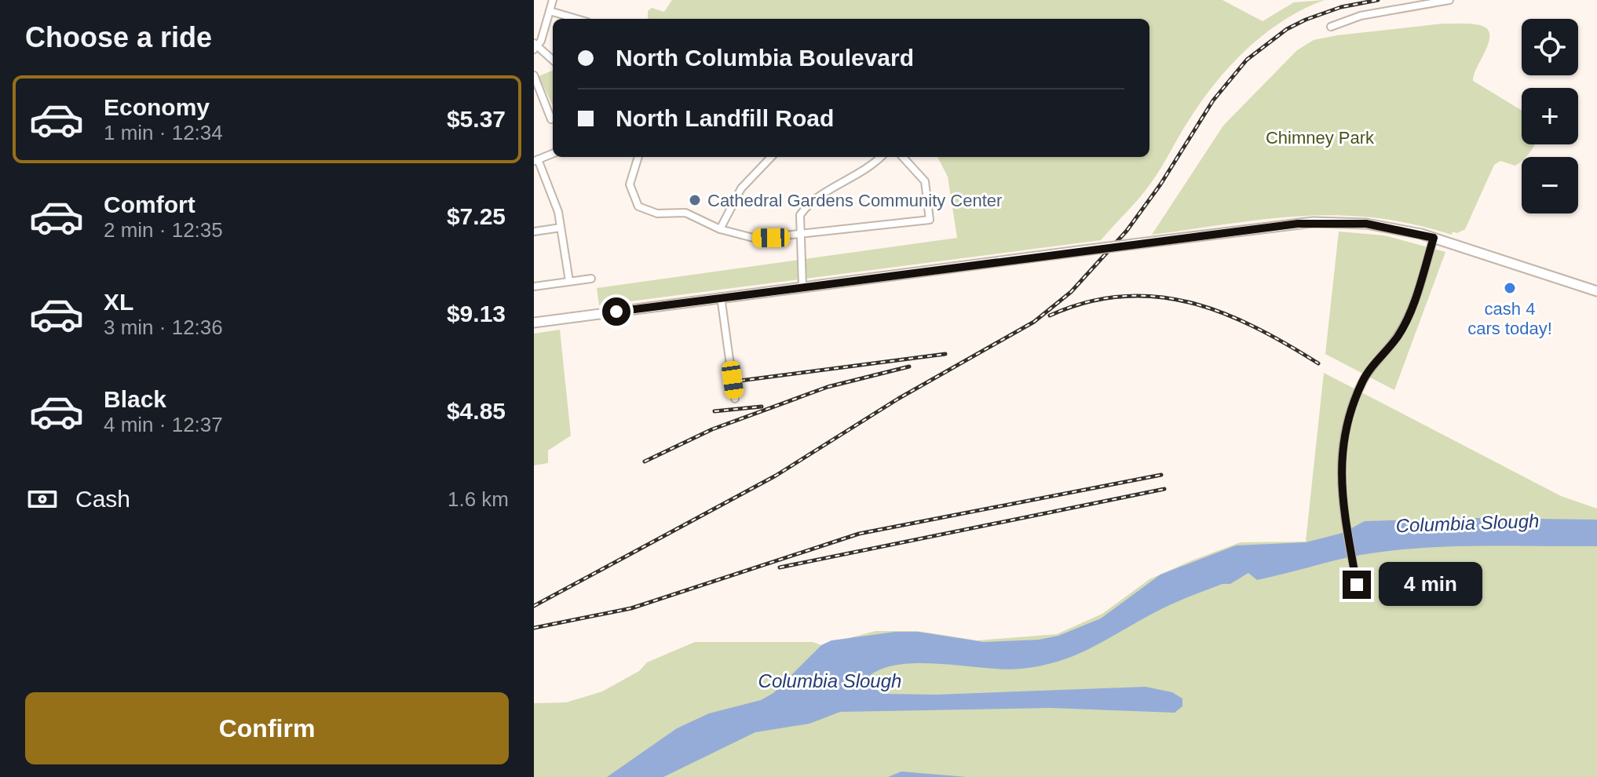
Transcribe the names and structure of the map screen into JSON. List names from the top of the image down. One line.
{"water":["Columbia Slough"],"parks":["Chimney Park"],"places":["Cathedral Gardens Community Center","cash 4 cars today!"],"page":{"heading":"Choose a ride","map_buttons":["+","−"],"banner":["North Columbia Boulevard","North Landfill Road"],"list":[{"name":"Economy","note":"1 min · 12:34","value":"$5.37"},{"name":"Comfort","note":"2 min · 12:35","value":"$7.25"},{"name":"XL","note":"3 min · 12:36","value":"$9.13"},{"name":"Black","note":"4 min · 12:37","value":"$4.85"}],"pay":["Cash","1.6 km"],"bubble":"4 min","buttons":"Confirm"}}
